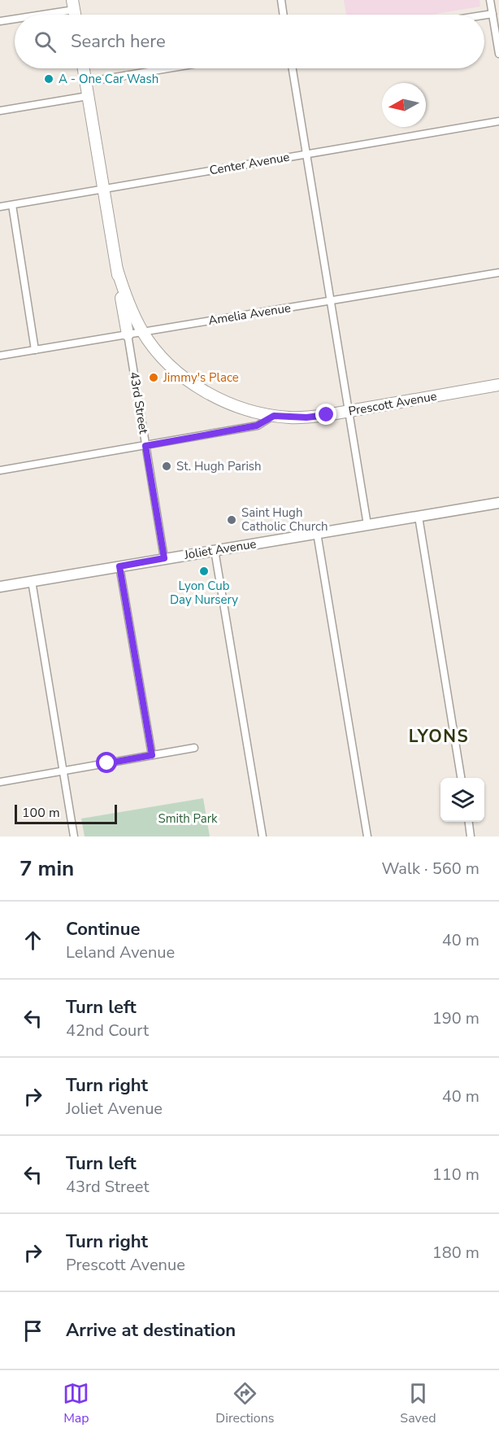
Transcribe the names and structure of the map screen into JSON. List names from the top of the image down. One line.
{"streets":{"main road":["Prescott Avenue"],"street":["Center Avenue","Amelia Avenue","43rd Street","Joliet Avenue"]},"crossings":[["Amelia Avenue","43rd Street"],["43rd Street","Prescott Avenue"],["43rd Street","Joliet Avenue"]],"districts":["LYONS"],"parks":["Smith Park"],"places":["A - One Car Wash","Jimmy's Place","St. Hugh Parish","Saint Hugh Catholic Church","Lyon Cub Day Nursery"],"scale_bar":"100 m","north":"left","page":{"search":"Search here","scale":"100 m","heading":["7 min","Walk · 560 m"],"list":[["Continue","Leland Avenue","40 m"],["Turn left","42nd Court","190 m"],["Turn right","Joliet Avenue","40 m"],["Turn left","43rd Street","110 m"],["Turn right","Prescott Avenue","180 m"],"Arrive at destination"],"nav":["Map","Directions","Saved"]}}
